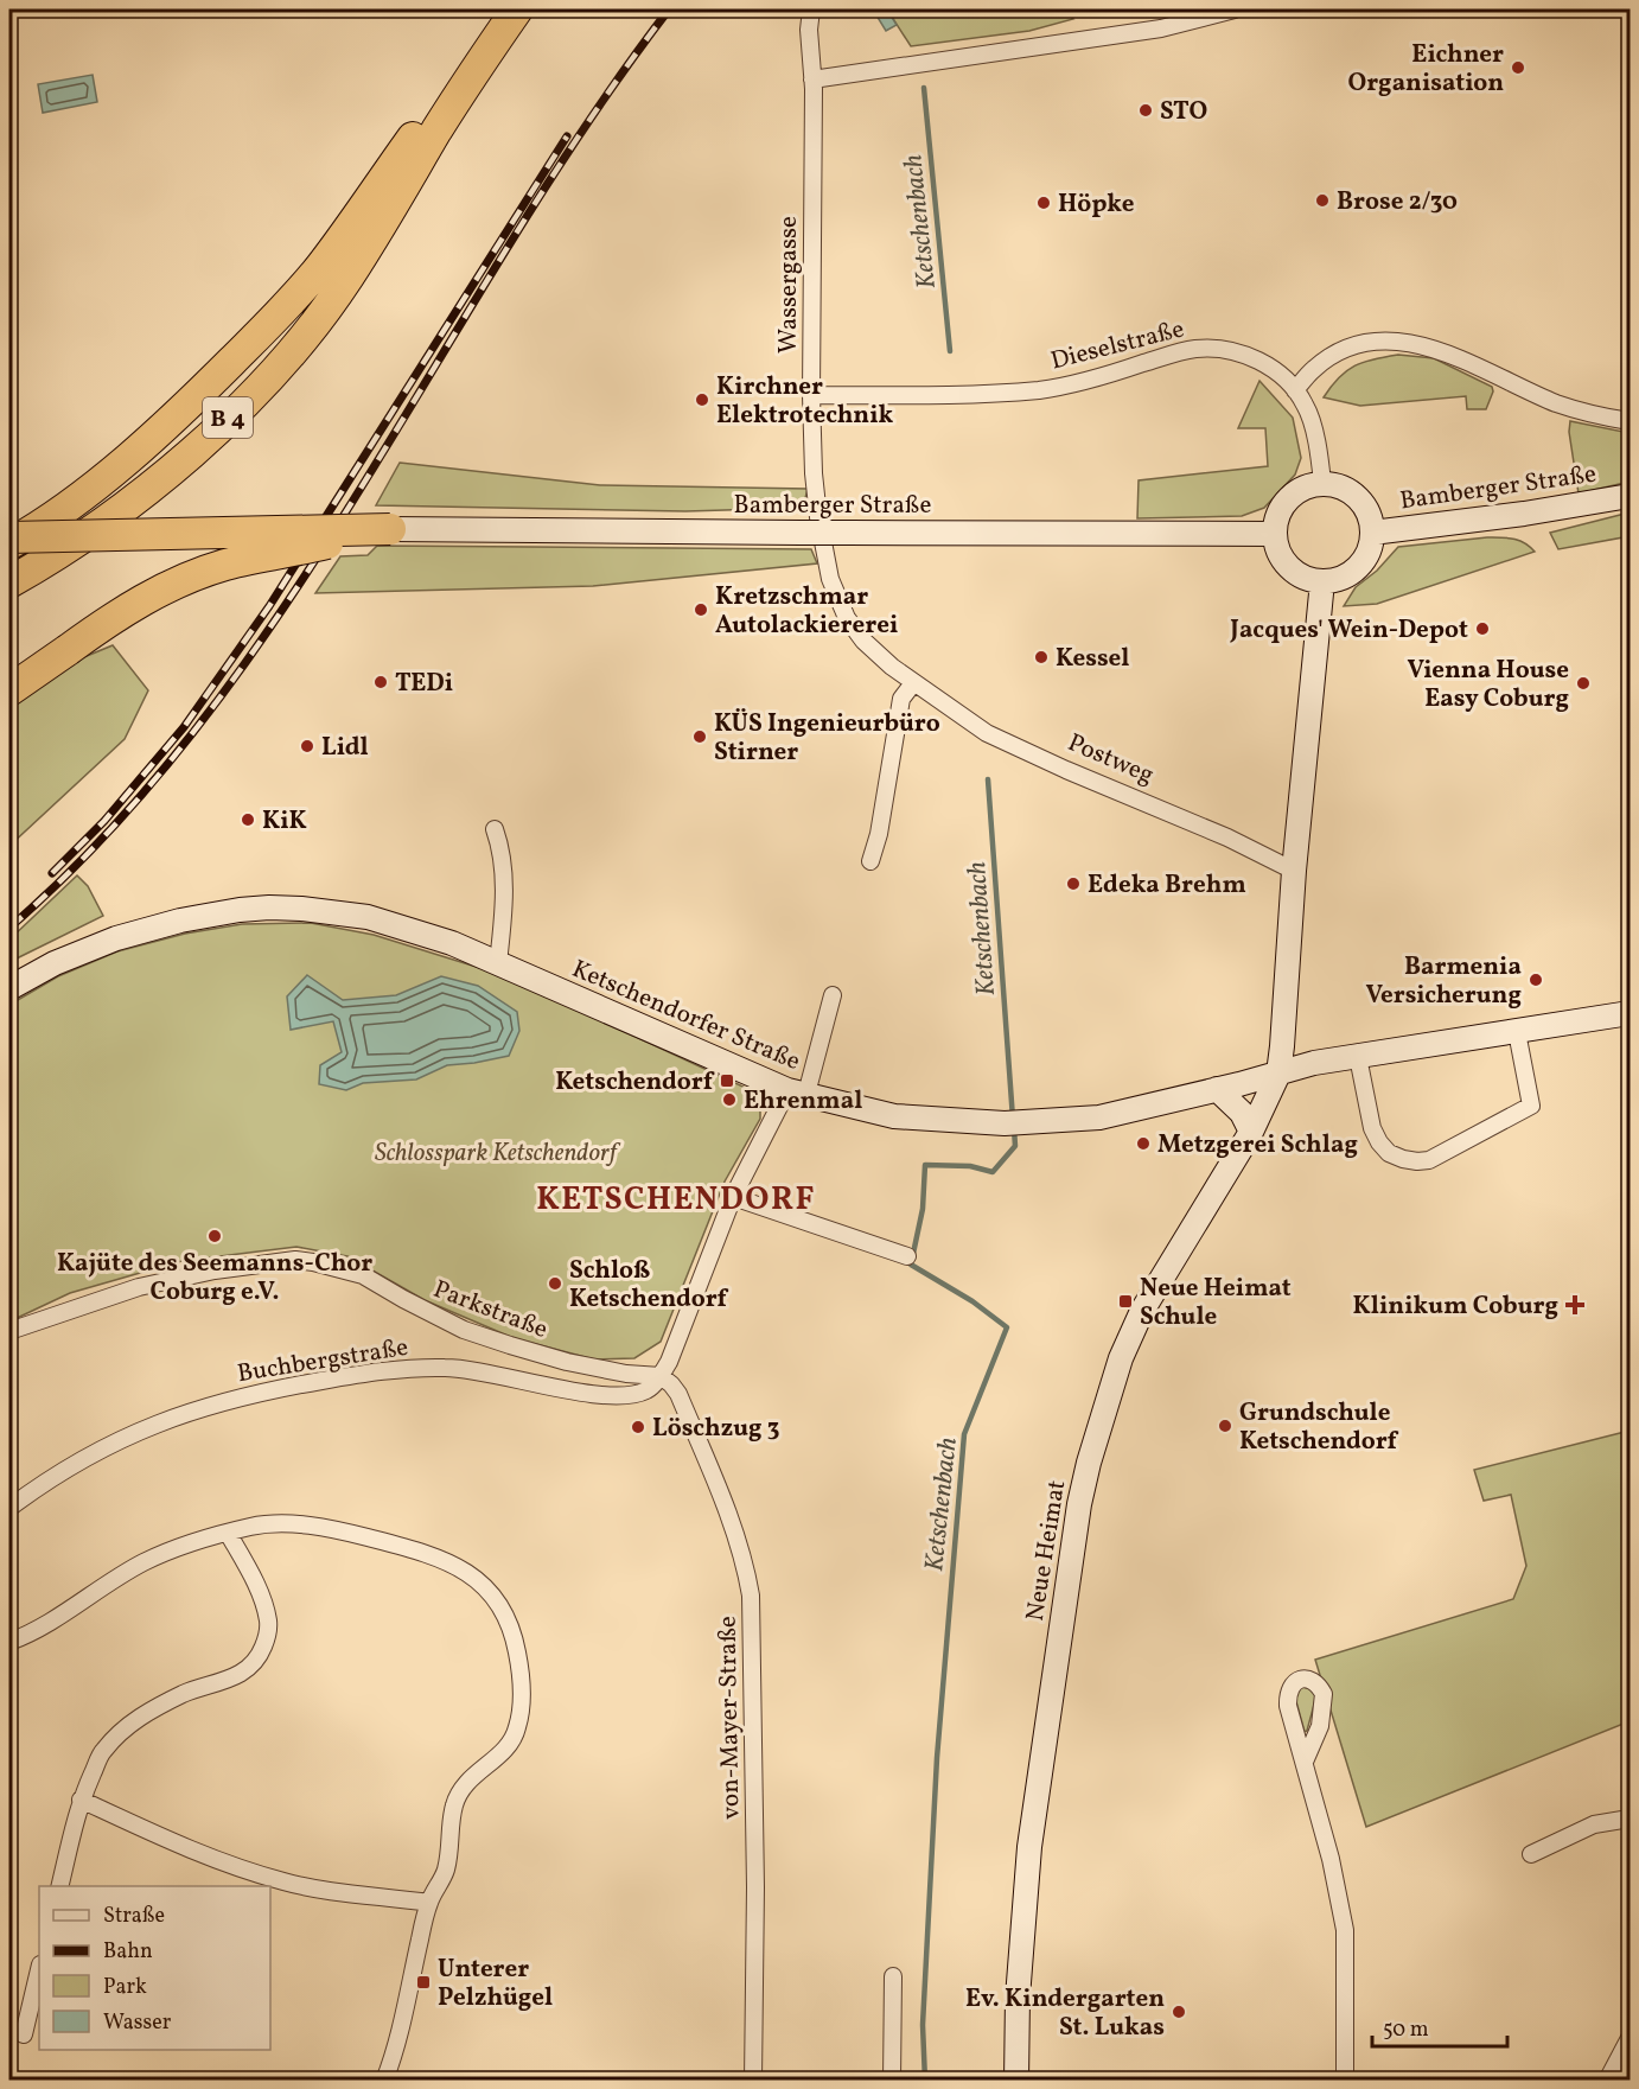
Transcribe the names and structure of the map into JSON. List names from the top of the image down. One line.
{"streets":{"highway":["B 4"],"street":["Wassergasse","Dieselstraße","Bamberger Straße","Postweg","Ketschendorfer Straße","Parkstraße","Buchbergstraße","Neue Heimat","von-Mayer-Straße"]},"crossings":[["Wassergasse","Dieselstraße"],["Wassergasse","Postweg"],["Dieselstraße","Bamberger Straße"],["Ketschendorfer Straße","Neue Heimat"],["Parkstraße","Buchbergstraße"],["Parkstraße","von-Mayer-Straße"],["Buchbergstraße","von-Mayer-Straße"]],"districts":["KETSCHENDORF"],"water":["Ketschenbach"],"parks":["Schlosspark Ketschendorf"],"places":{"other":["Eichner Organisation","STO","Brose 2/30","Höpke","Kirchner Elektrotechnik","Kretzschmar Autolackiererei","Jacques' Wein-Depot","Kessel","TEDi","Vienna House Easy Coburg","KÜS Ingenieurbüro Stirner","Lidl","KiK","Edeka Brehm","Barmenia Versicherung","Ehrenmal","Metzgerei Schlag","Kajüte des Seemanns-Chor Coburg e.V.","Schloß Ketschendorf","Grundschule Ketschendorf","Löschzug 3","Ev. Kindergarten St. Lukas"],"transit":["Ketschendorf","Neue Heimat Schule","Unterer Pelzhügel"],"health":["Klinikum Coburg"]},"legend":["Straße","Bahn","Park","Wasser"],"scale_bar":"50 m"}
